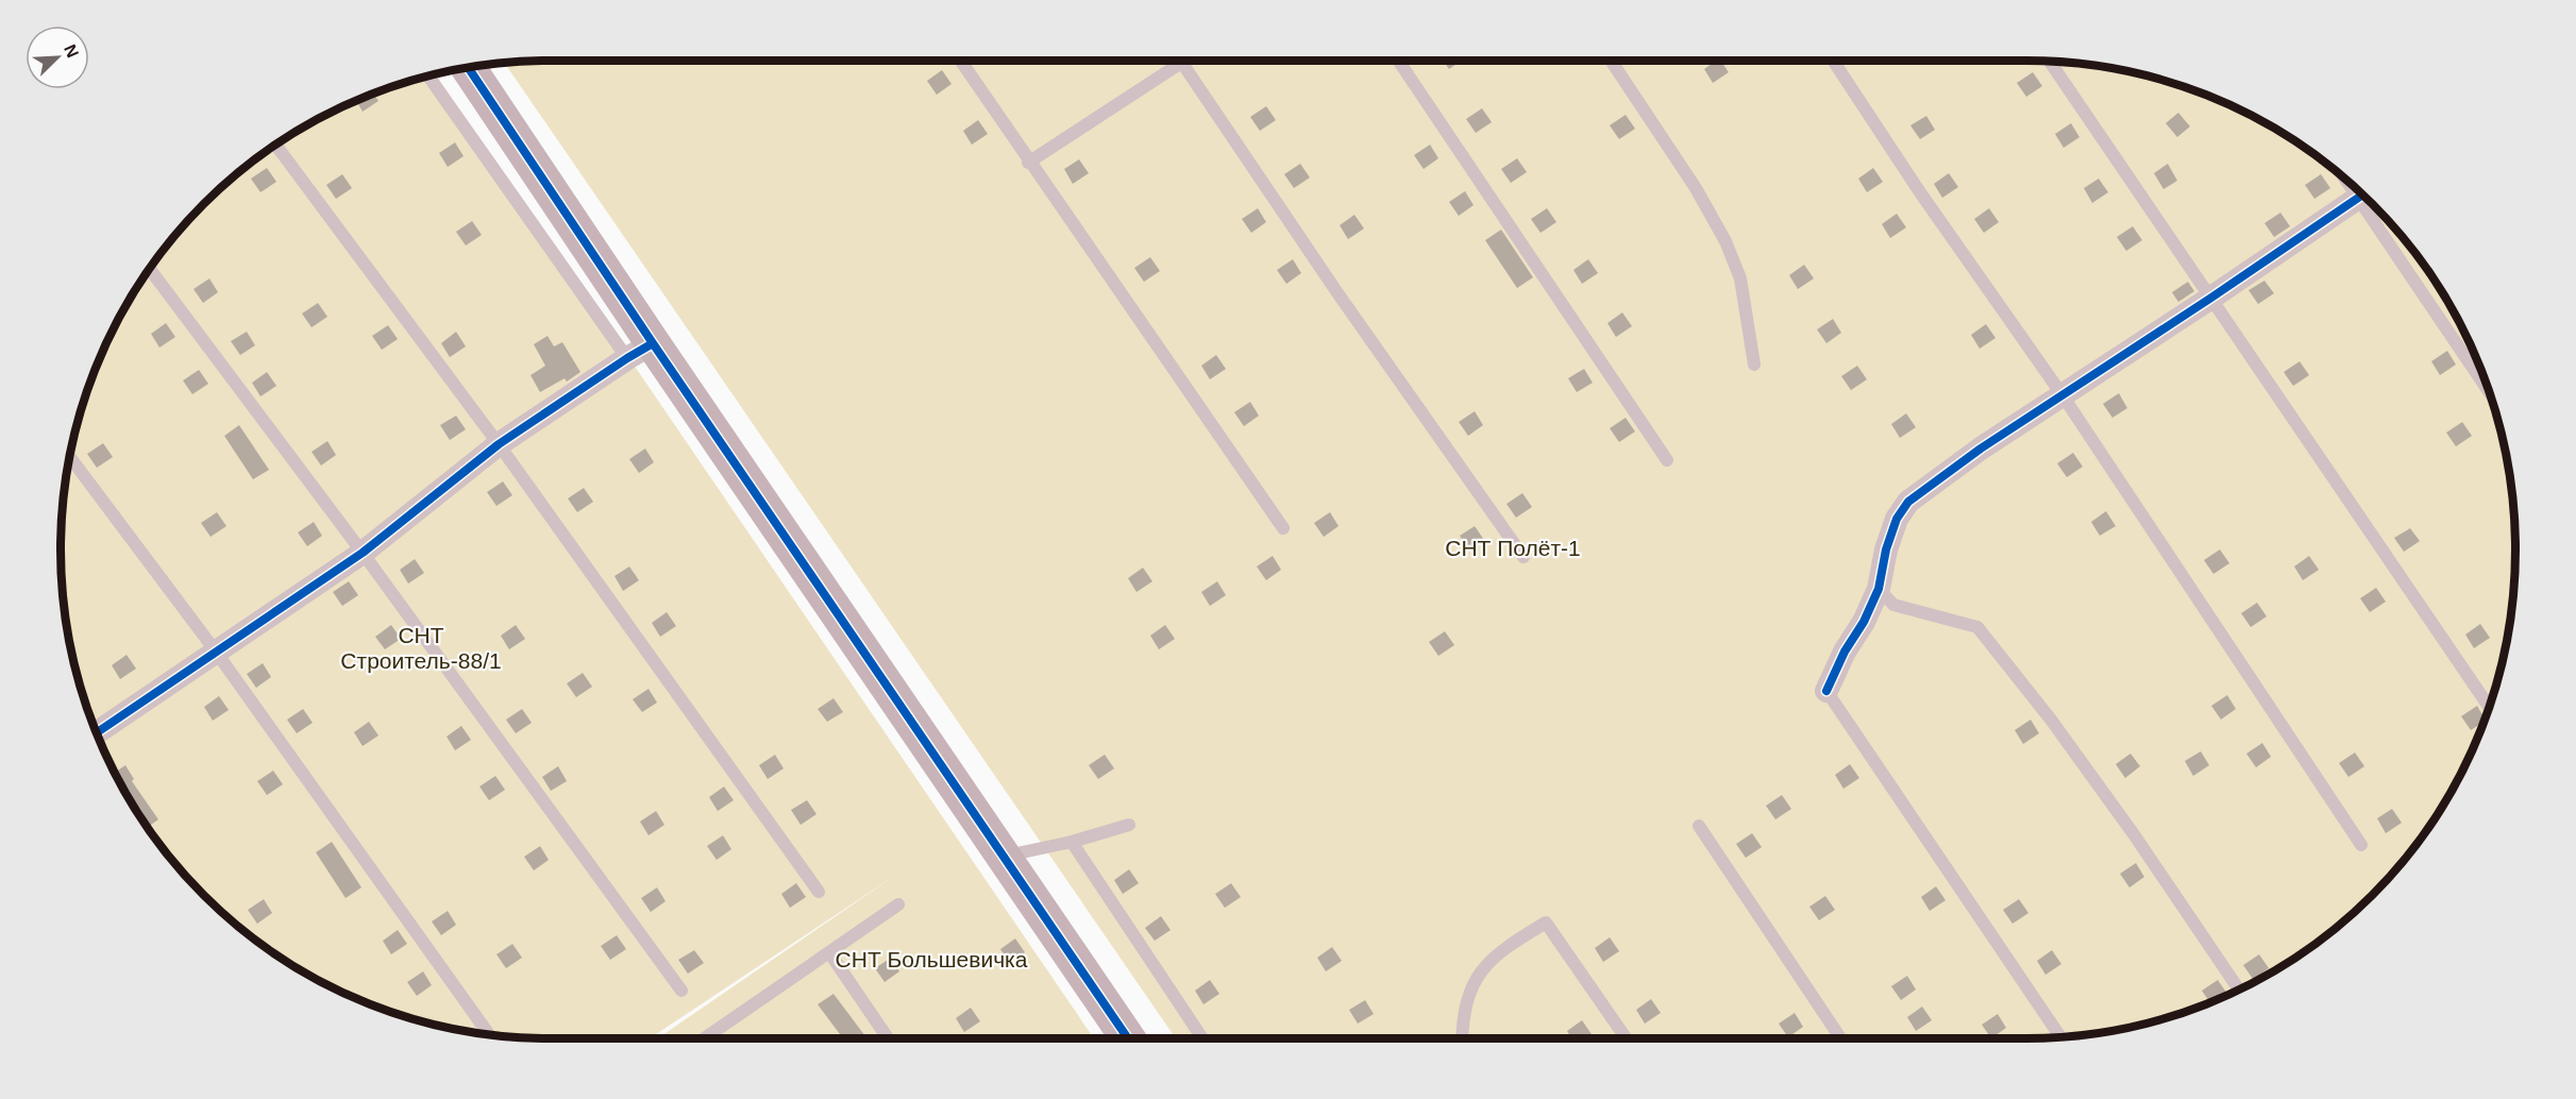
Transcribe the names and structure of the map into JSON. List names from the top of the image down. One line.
{"parks":["СНТ Полёт-1","СНТ Строитель-88/1","СНТ Большевичка"],"north":"top right"}
